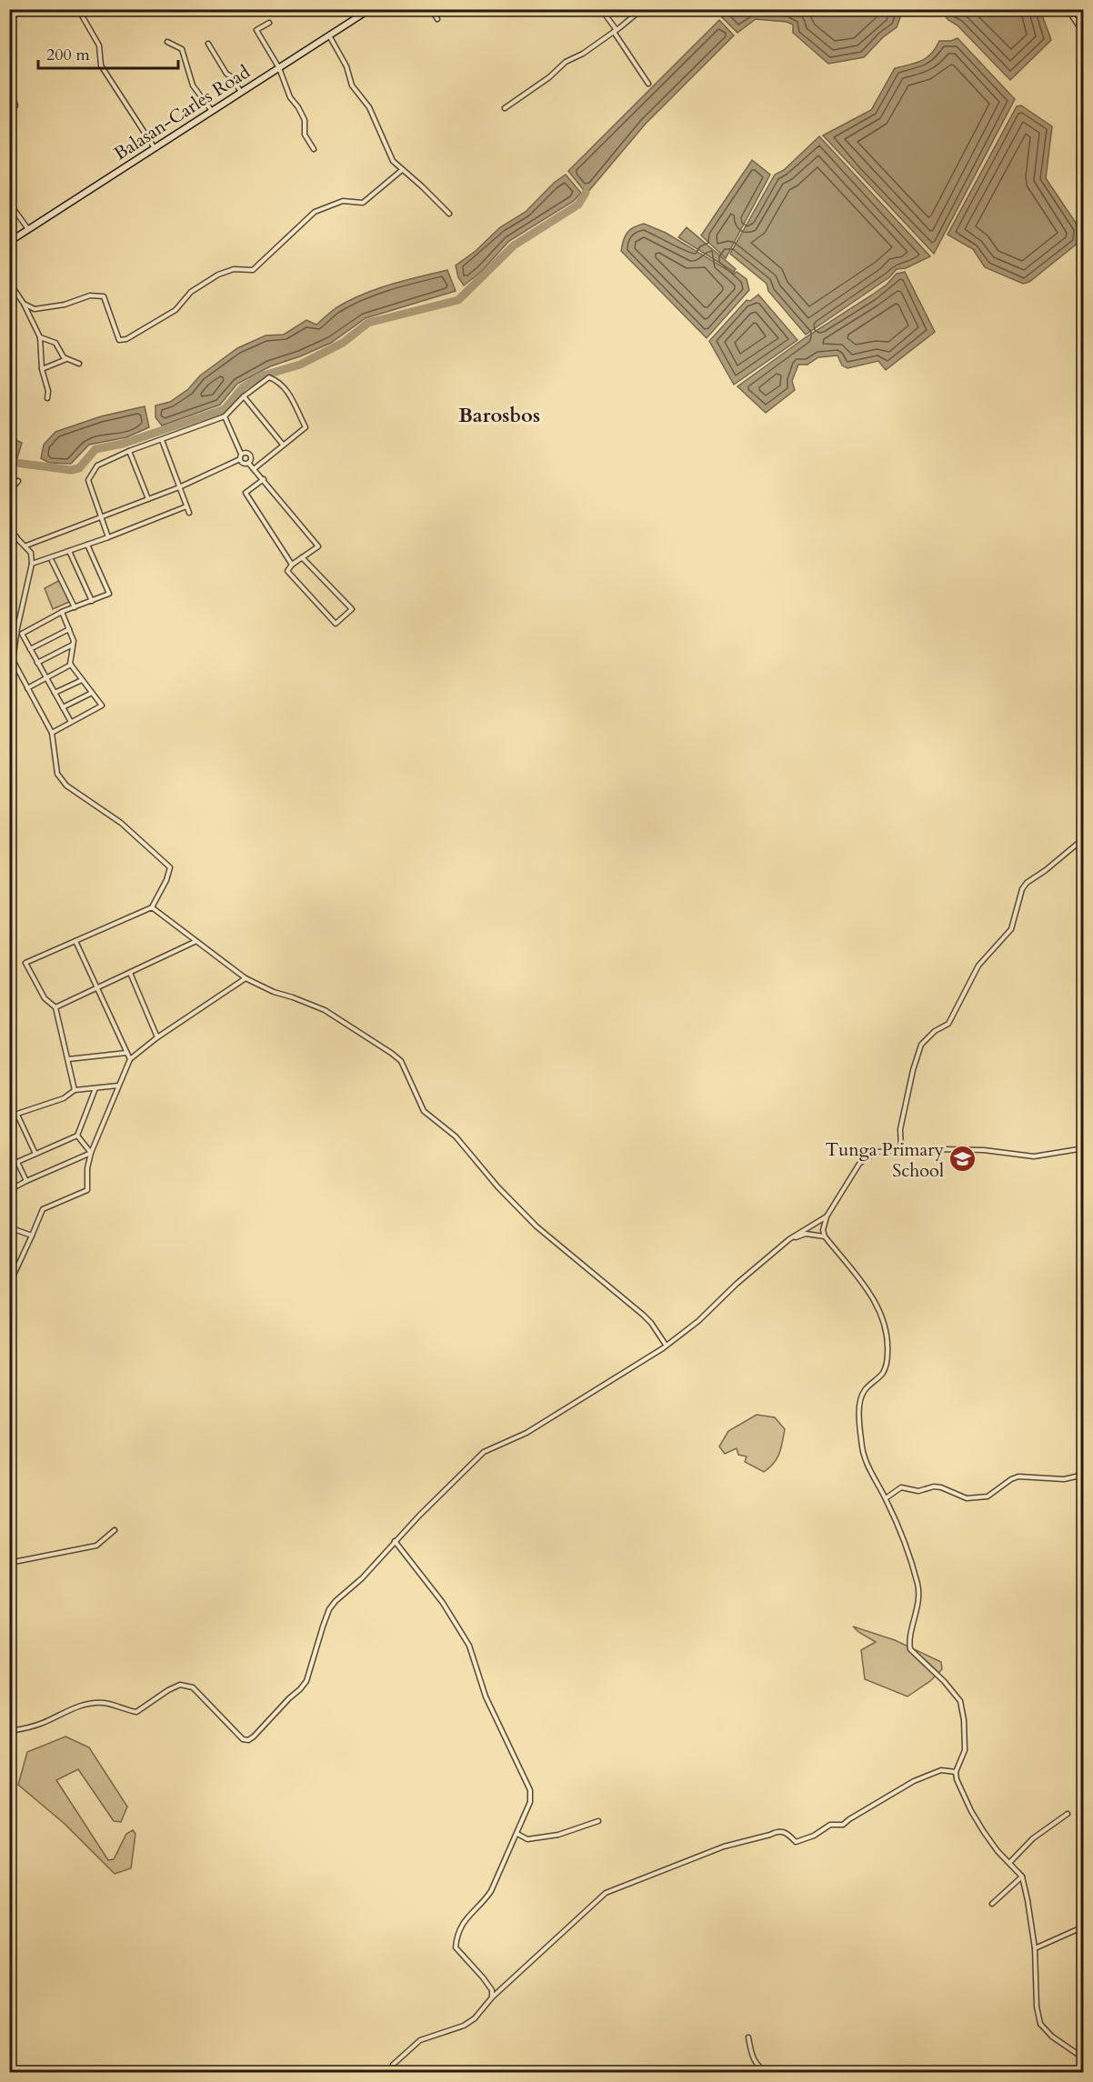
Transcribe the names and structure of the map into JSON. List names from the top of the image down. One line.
{"streets":{"main road":["Balasan-Carles Road"]},"districts":["Barosbos"],"places":{"school or university":["Tunga Primary School"]},"scale_bar":"200 m"}
